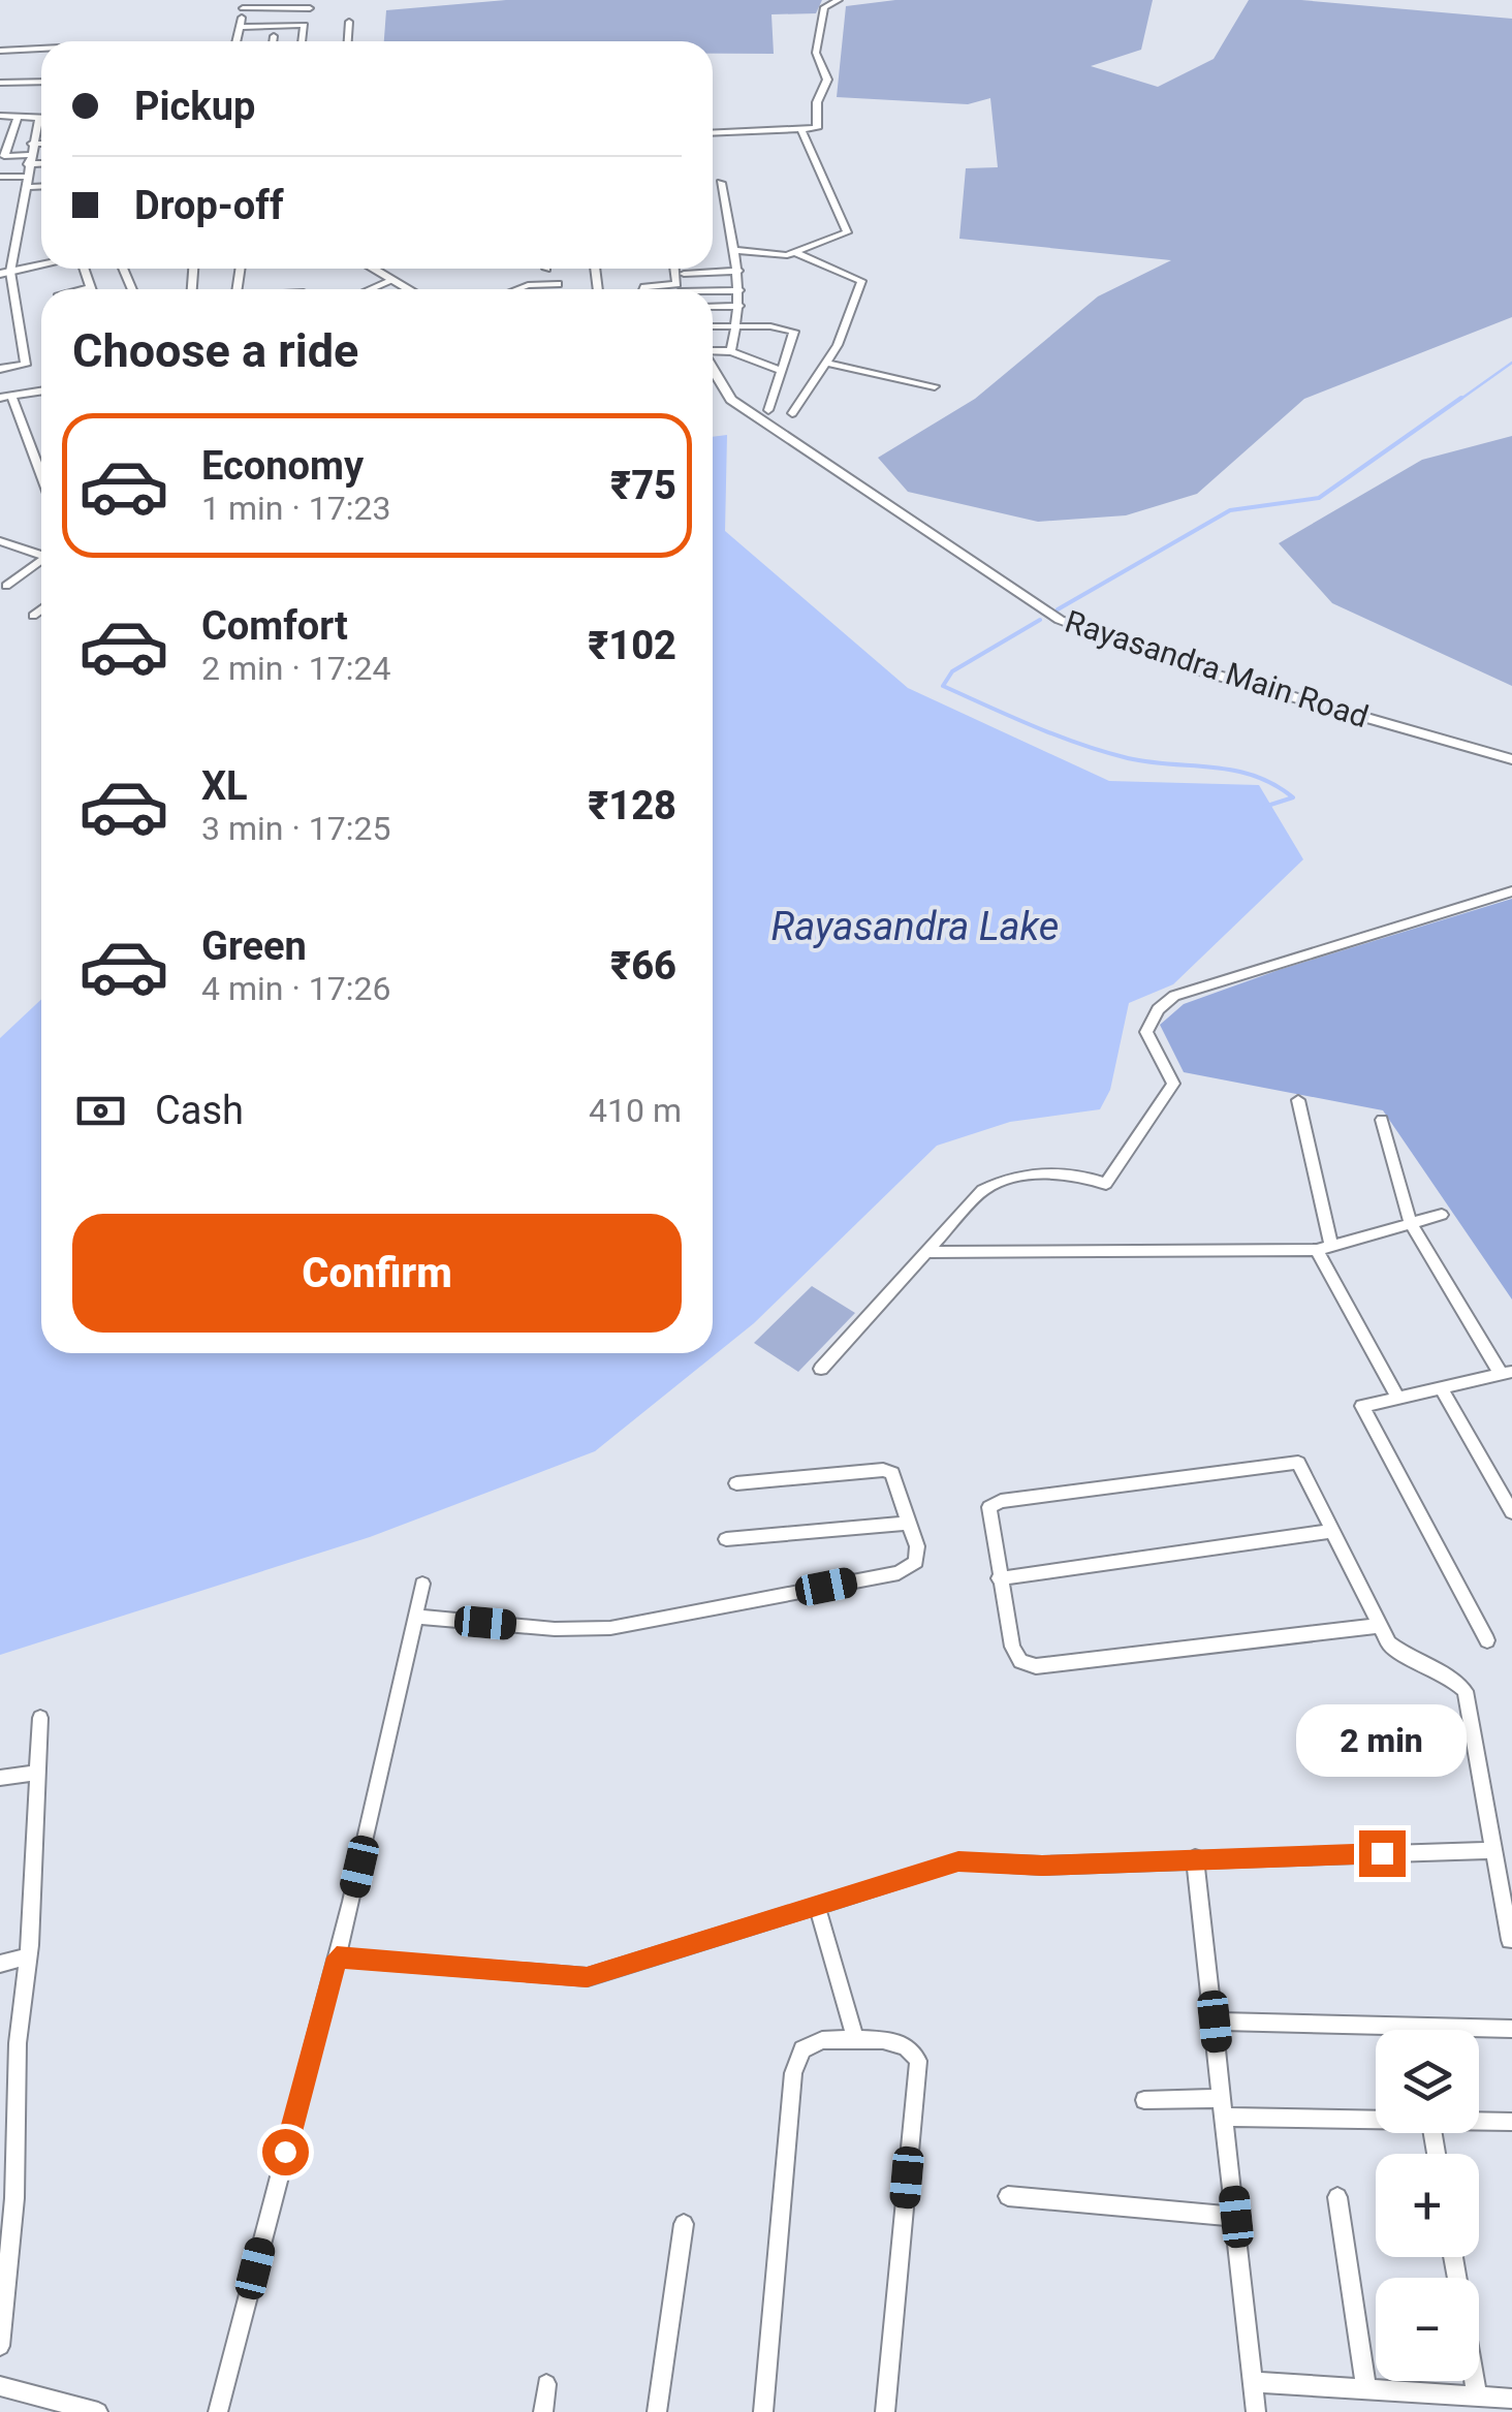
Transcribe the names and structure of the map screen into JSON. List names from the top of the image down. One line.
{"streets":{"street":["Rayasandra Main Road"]},"water":["Rayasandra Lake"],"page":{"banner":["Pickup","Drop-off"],"heading":"Choose a ride","list":[{"name":"Economy","note":"1 min · 17:23","value":"₹75"},{"name":"Comfort","note":"2 min · 17:24","value":"₹102"},{"name":"XL","note":"3 min · 17:25","value":"₹128"},{"name":"Green","note":"4 min · 17:26","value":"₹66"}],"pay":["Cash","410 m"],"buttons":"Confirm","bubble":"2 min","map_buttons":["+","−"]}}
